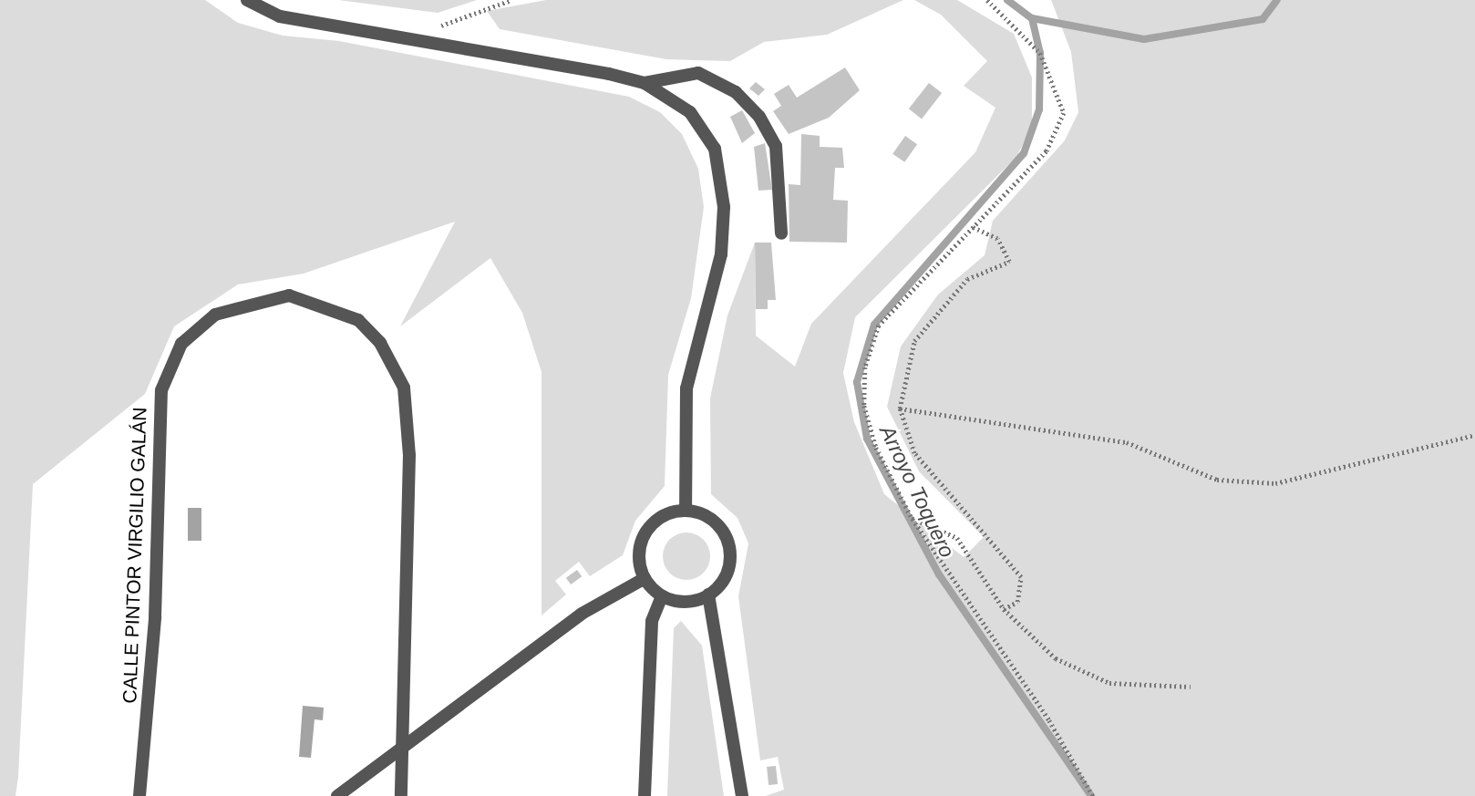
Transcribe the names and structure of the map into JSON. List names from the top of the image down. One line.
{"streets":{"street":["CALLE PINTOR VIRGILIO GALÁN"]},"water":["Arroyo Toquero"]}
